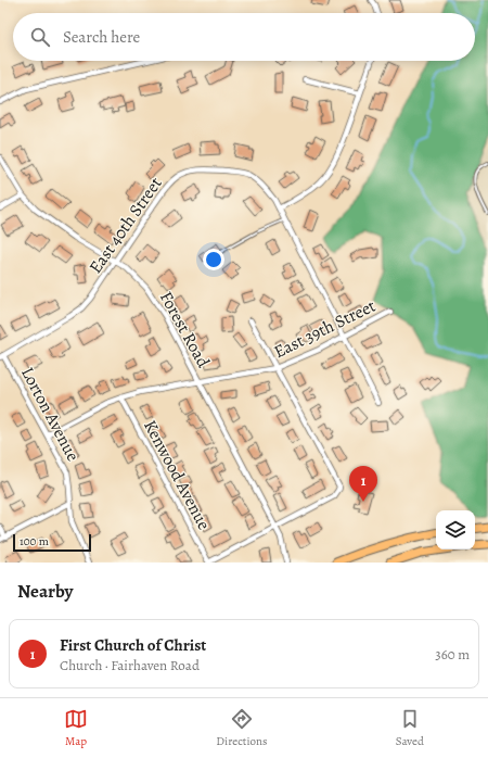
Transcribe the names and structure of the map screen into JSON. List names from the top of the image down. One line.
{"streets":{"street":["East 40th Street","East 39th Street","Forest Road","Lorton Avenue","Kenwood Avenue"]},"crossings":[["East 40th Street","East 39th Street"],["East 40th Street","Forest Road"],["East 40th Street","Lorton Avenue"],["East 39th Street","Forest Road"],["East 39th Street","Lorton Avenue"],["East 39th Street","Kenwood Avenue"],["Forest Road","Kenwood Avenue"]],"scale_bar":"100 m","page":{"search":"Search here","pins":"1","scale":"100 m","heading":"Nearby","list":[{"mark":"1","name":"First Church of Christ","note":"Church · Fairhaven Road","value":"360 m"}],"nav":["Map","Directions","Saved"]}}
